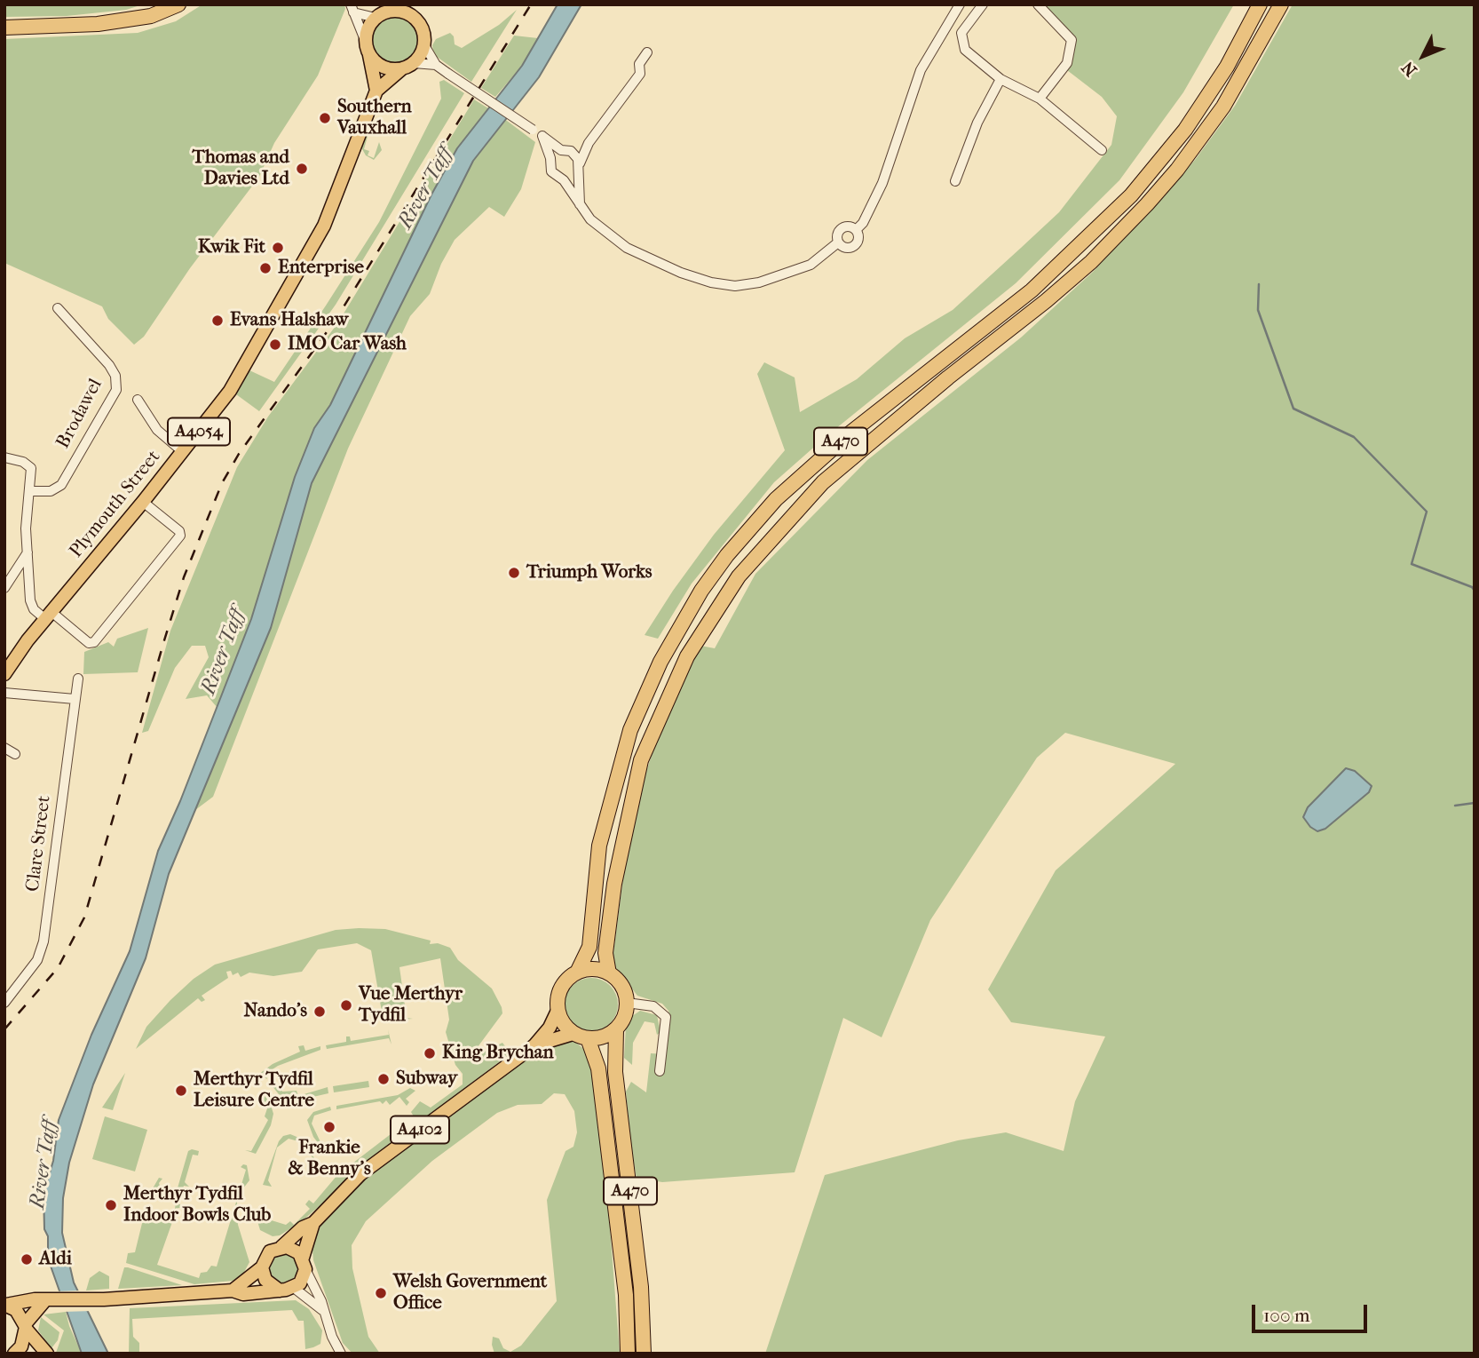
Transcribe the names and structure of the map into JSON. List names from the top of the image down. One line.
{"streets":{"highway":["A470"],"main road":["A4054","Plymouth Street","A4102"],"street":["Brodawel","Clare Street"]},"crossings":[["A4054","Plymouth Street"],["A470","A4102"]],"water":["River Taff"],"places":["Southern Vauxhall","Thomas and Davies Ltd","Kwik Fit","Enterprise","Evans Halshaw","IMO Car Wash","Triumph Works","Vue Merthyr Tydfil","Nando's","King Brychan","Subway","Merthyr Tydfil Leisure Centre","Frankie & Benny's","Merthyr Tydfil Indoor Bowls Club","Aldi","Welsh Government Office"],"scale_bar":"100 m","north":"bottom left"}
